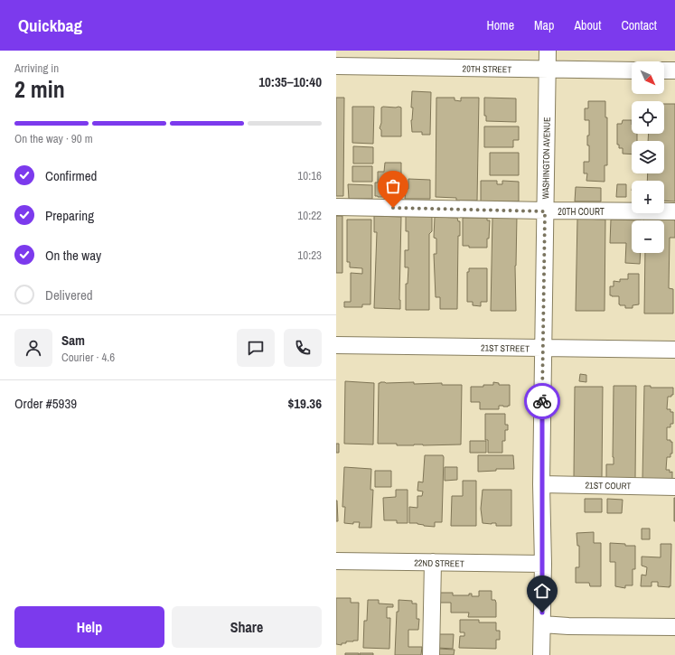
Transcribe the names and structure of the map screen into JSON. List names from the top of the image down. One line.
{"streets":{"street":["20TH STREET","WASHINGTON AVENUE","20TH COURT","21ST STREET","21ST COURT","22ND STREET"]},"crossings":[["20TH STREET","WASHINGTON AVENUE"],["WASHINGTON AVENUE","20TH COURT"],["WASHINGTON AVENUE","21ST STREET"],["WASHINGTON AVENUE","21ST COURT"],["WASHINGTON AVENUE","22ND STREET"]],"north":"bottom right","page":{"header":"Quickbag","nav":["Home","Map","About","Contact"],"heading":["2 min","Arriving in","10:35–10:40"],"panel":["Sam","Courier · 4.6","Order #5939","$19.36"],"map_buttons":["+","−"],"bar":"On the way · 90 m","list":[["Confirmed","10:16"],["Preparing","10:22"],["On the way","10:23"],"Delivered"],"buttons":["Help","Share"]}}
